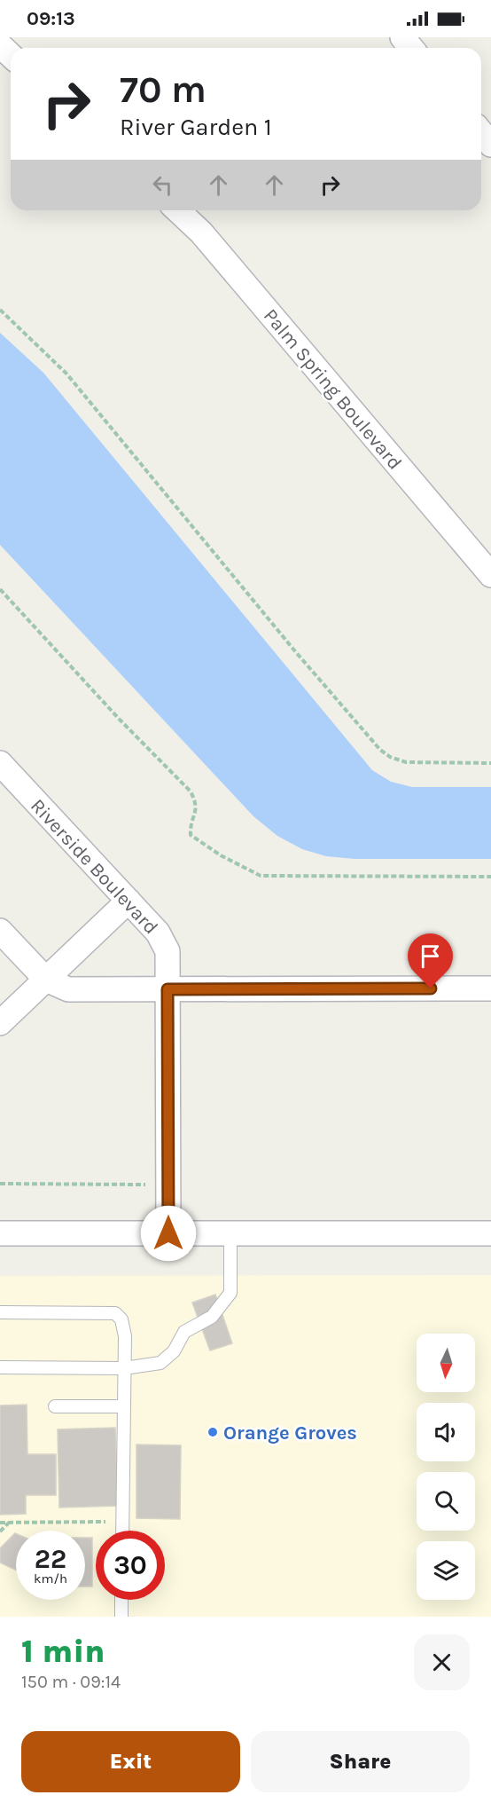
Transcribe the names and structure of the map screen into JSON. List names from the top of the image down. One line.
{"streets":{"street":["Palm Spring Boulevard","Riverside Boulevard"]},"places":["Orange Groves"],"north":"bottom","page":{"status":"09:13","turn":["70 m","River Garden 1"],"speed":"22 km/h","limit":"30","heading":["1 min","150 m · 09:14"],"buttons":["Exit","Share"]}}
